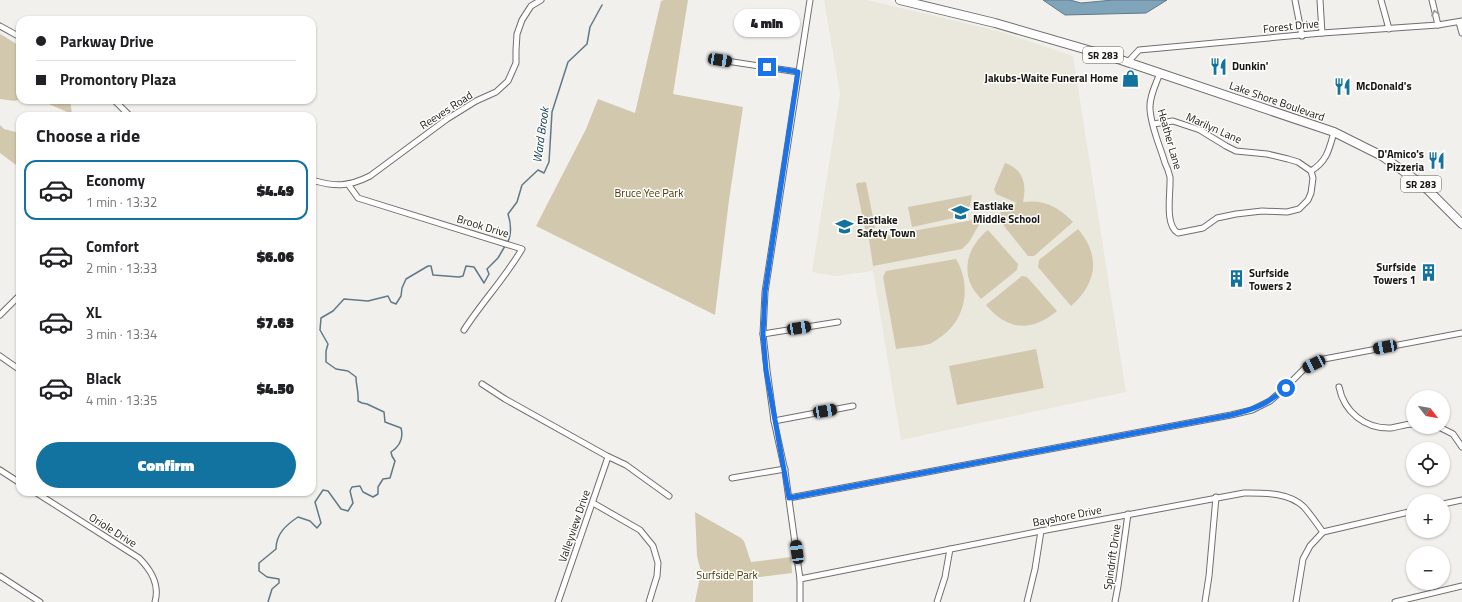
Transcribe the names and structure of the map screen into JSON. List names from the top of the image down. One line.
{"streets":{"main road":["SR 283","Lake Shore Boulevard"],"street":["Forest Drive","Reeves Road","Marilyn Lane","Heather Lane","Brook Drive","Bayshore Drive","Valleyview Drive","Oriole Drive","Spindrift Drive"]},"crossings":[["Forest Drive","Lake Shore Boulevard"],["Lake Shore Boulevard","Heather Lane"],["Reeves Road","Brook Drive"],["Marilyn Lane","Heather Lane"],["Bayshore Drive","Spindrift Drive"]],"water":["Ward Brook"],"parks":["Bruce Yee Park","Surfside Park"],"places":{"restaurant":["Dunkin'","McDonald's","D'Amico's Pizzeria"],"shop":["Jakubs-Waite Funeral Home"],"school or university":["Eastlake Middle School","Eastlake Safety Town"],"building":["Surfside Towers 1","Surfside Towers 2"]},"north":"bottom right","page":{"bubble":"4 min","banner":["Parkway Drive","Promontory Plaza"],"heading":"Choose a ride","list":[{"name":"Economy","note":"1 min · 13:32","value":"$4.49"},{"name":"Comfort","note":"2 min · 13:33","value":"$6.06"},{"name":"XL","note":"3 min · 13:34","value":"$7.63"},{"name":"Black","note":"4 min · 13:35","value":"$4.50"}],"map_buttons":["+","−"],"buttons":"Confirm"}}
